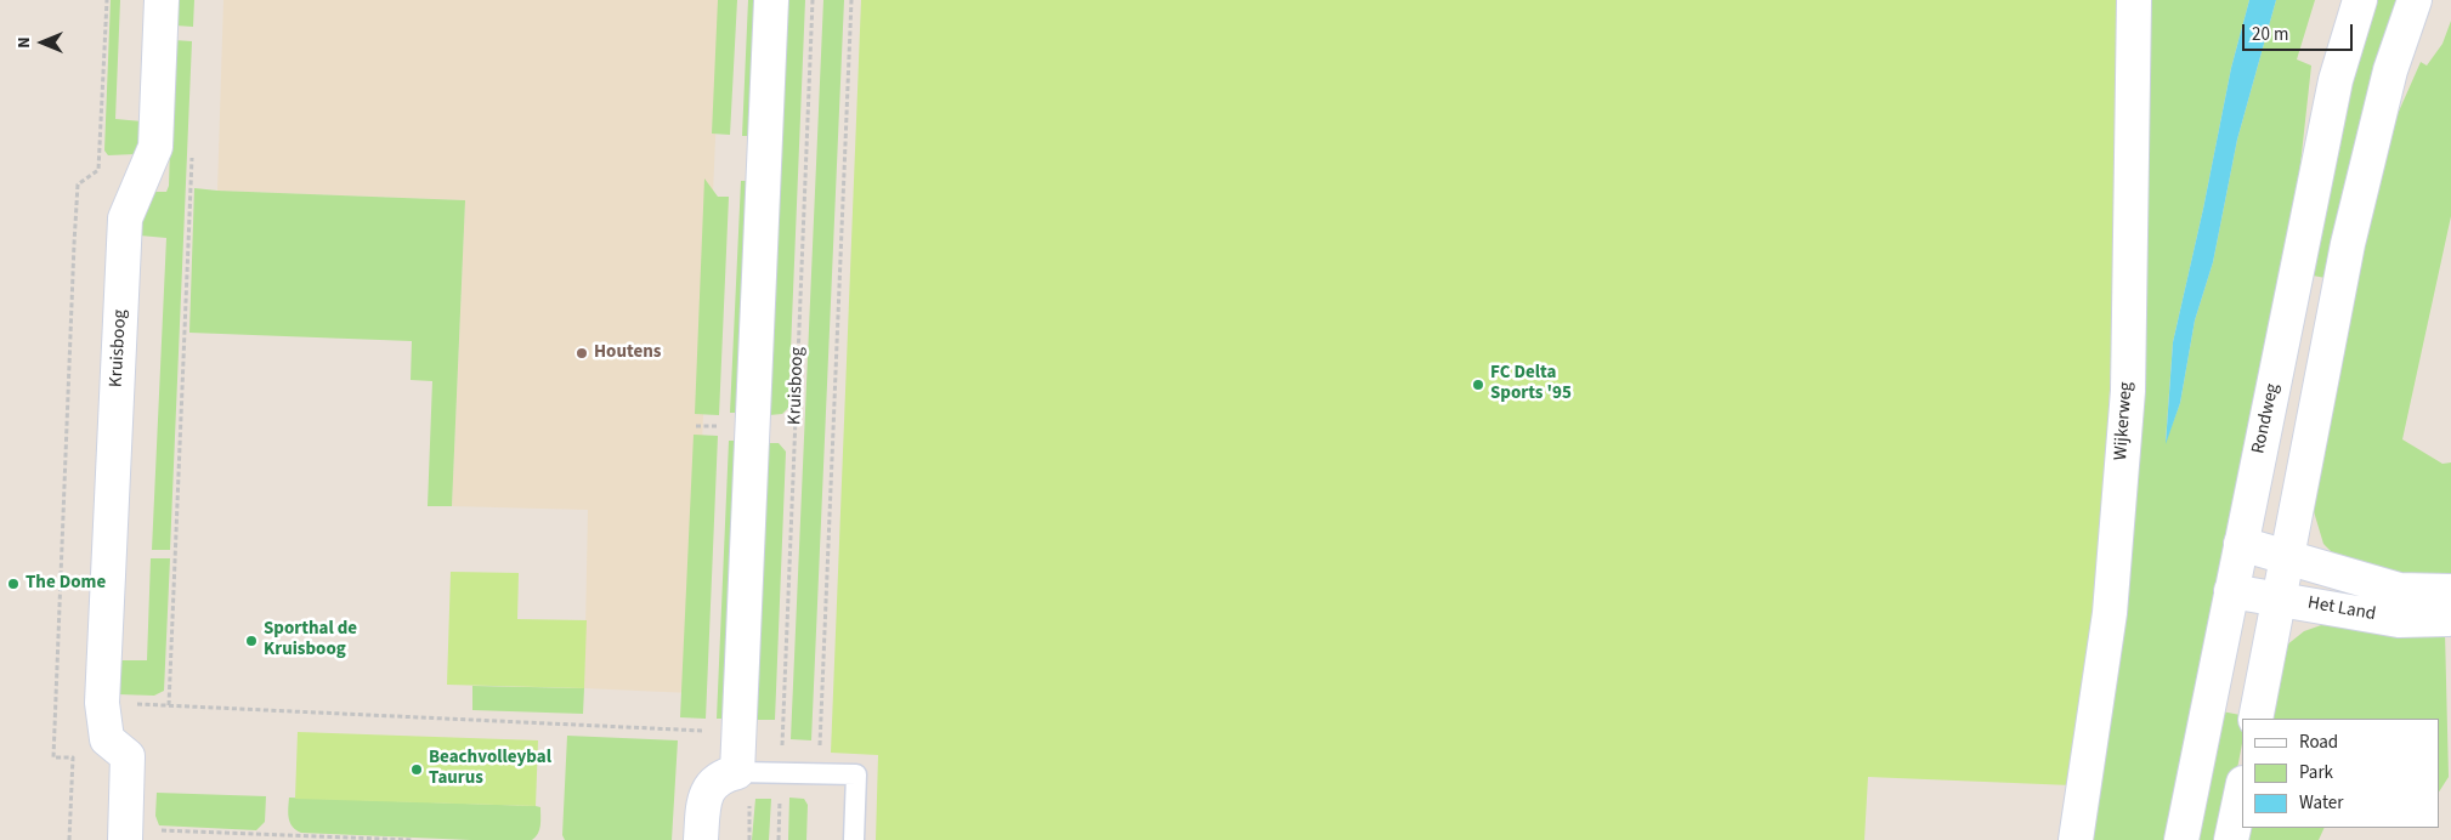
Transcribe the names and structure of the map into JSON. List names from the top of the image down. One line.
{"streets":{"street":["Kruisboog","Rondweg","Wijkerweg","Het Land"]},"crossings":[["Rondweg","Het Land"]],"places":["Houtens","FC Delta Sports '95","The Dome","Sporthal de Kruisboog","Beachvolleybal Taurus"],"legend":["Road","Park","Water"],"scale_bar":"20 m","north":"left"}
